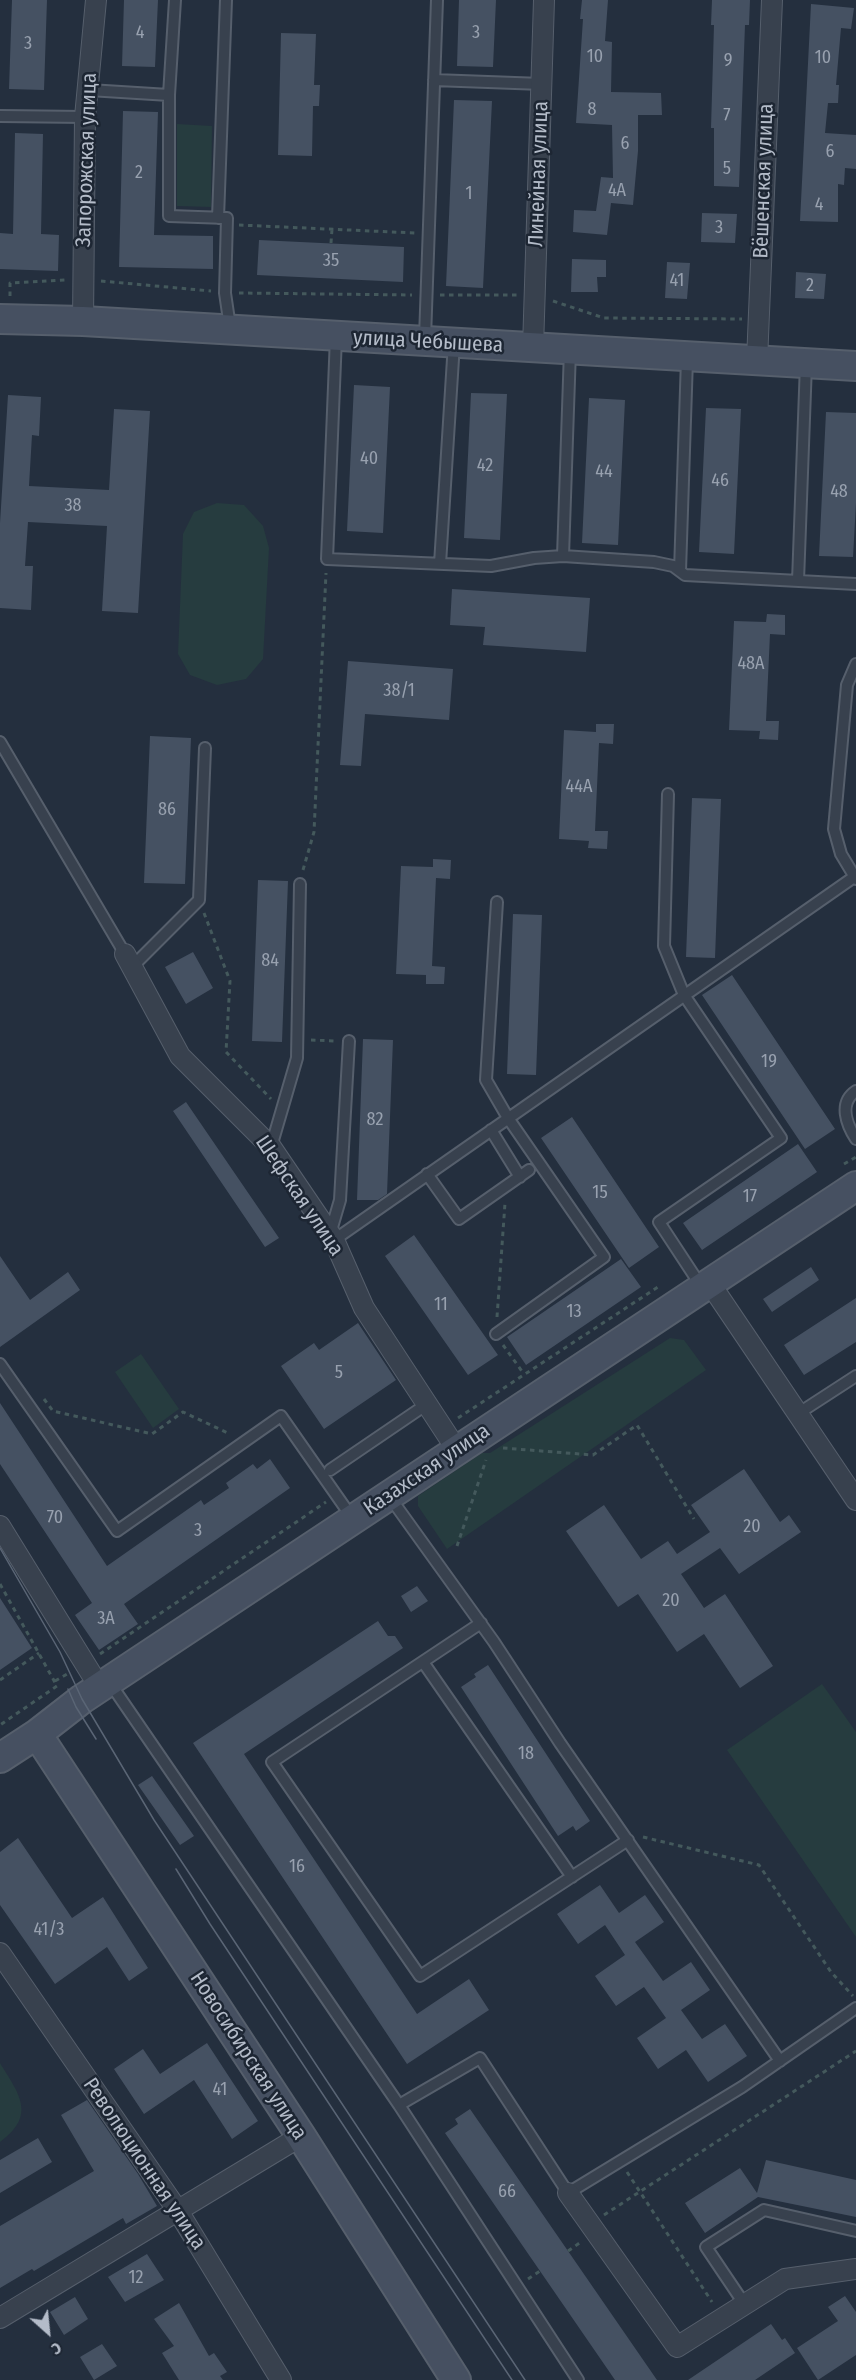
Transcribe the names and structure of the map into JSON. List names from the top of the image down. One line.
{"streets":{"street":["Запорожская улица","Линейная улица","Вёшенская улица","улица Чебышева","Шефская улица","Казахская улица","Новосибирская улица","Революционная улица"]},"crossings":[["Запорожская улица","улица Чебышева"],["Линейная улица","улица Чебышева"],["Вёшенская улица","улица Чебышева"],["Шефская улица","Казахская улица"],["Казахская улица","Новосибирская улица"]],"house_numbers":["4","3","3","10","10","9","8","7","6","6","5","2","4А","1","4","3","35","41","2","40","42","44","46","48","38","48А","38/1","44А","86","84","19","82","15","17","11","13","5","70","20","3","20","3А","18","16","41/3","41","66","12"],"north":"bottom right"}
